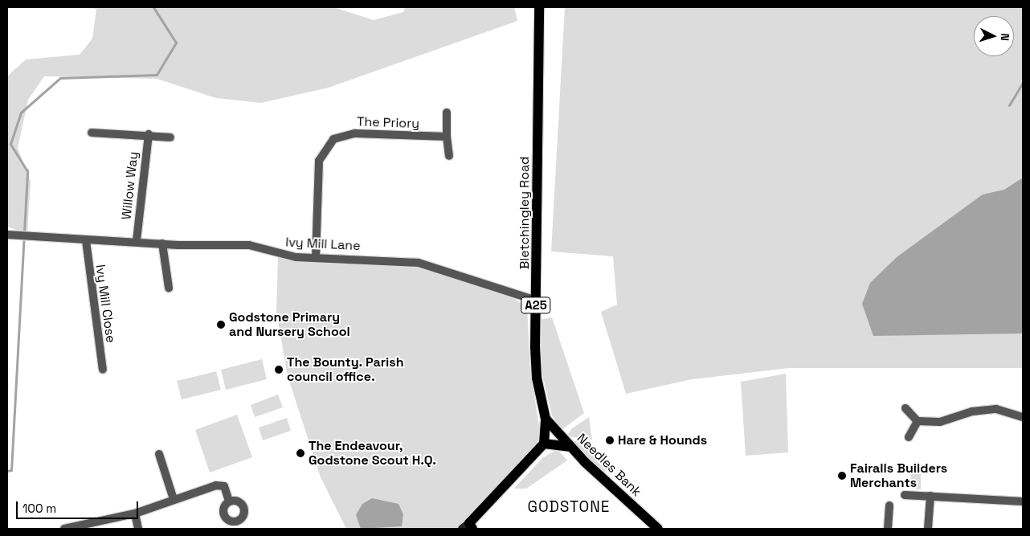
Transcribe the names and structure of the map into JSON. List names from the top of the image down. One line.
{"streets":{"main road":["Bletchingley Road","A25","Needles Bank"],"street":["The Priory","Willow Way","Ivy Mill Lane","Ivy Mill Close"]},"crossings":[["The Priory","Ivy Mill Lane"],["Willow Way","Ivy Mill Lane"],["Bletchingley Road","Ivy Mill Lane"],["Bletchingley Road","A25"],["Bletchingley Road","Needles Bank"],["Ivy Mill Lane","Ivy Mill Close"],["A25","Needles Bank"]],"districts":["GODSTONE"],"places":["Godstone Primary and Nursery School","The Bounty. Parish council office.","Hare & Hounds","The Endeavour, Godstone Scout H.Q.","Fairalls Builders Merchants"],"scale_bar":"100 m","north":"right"}
